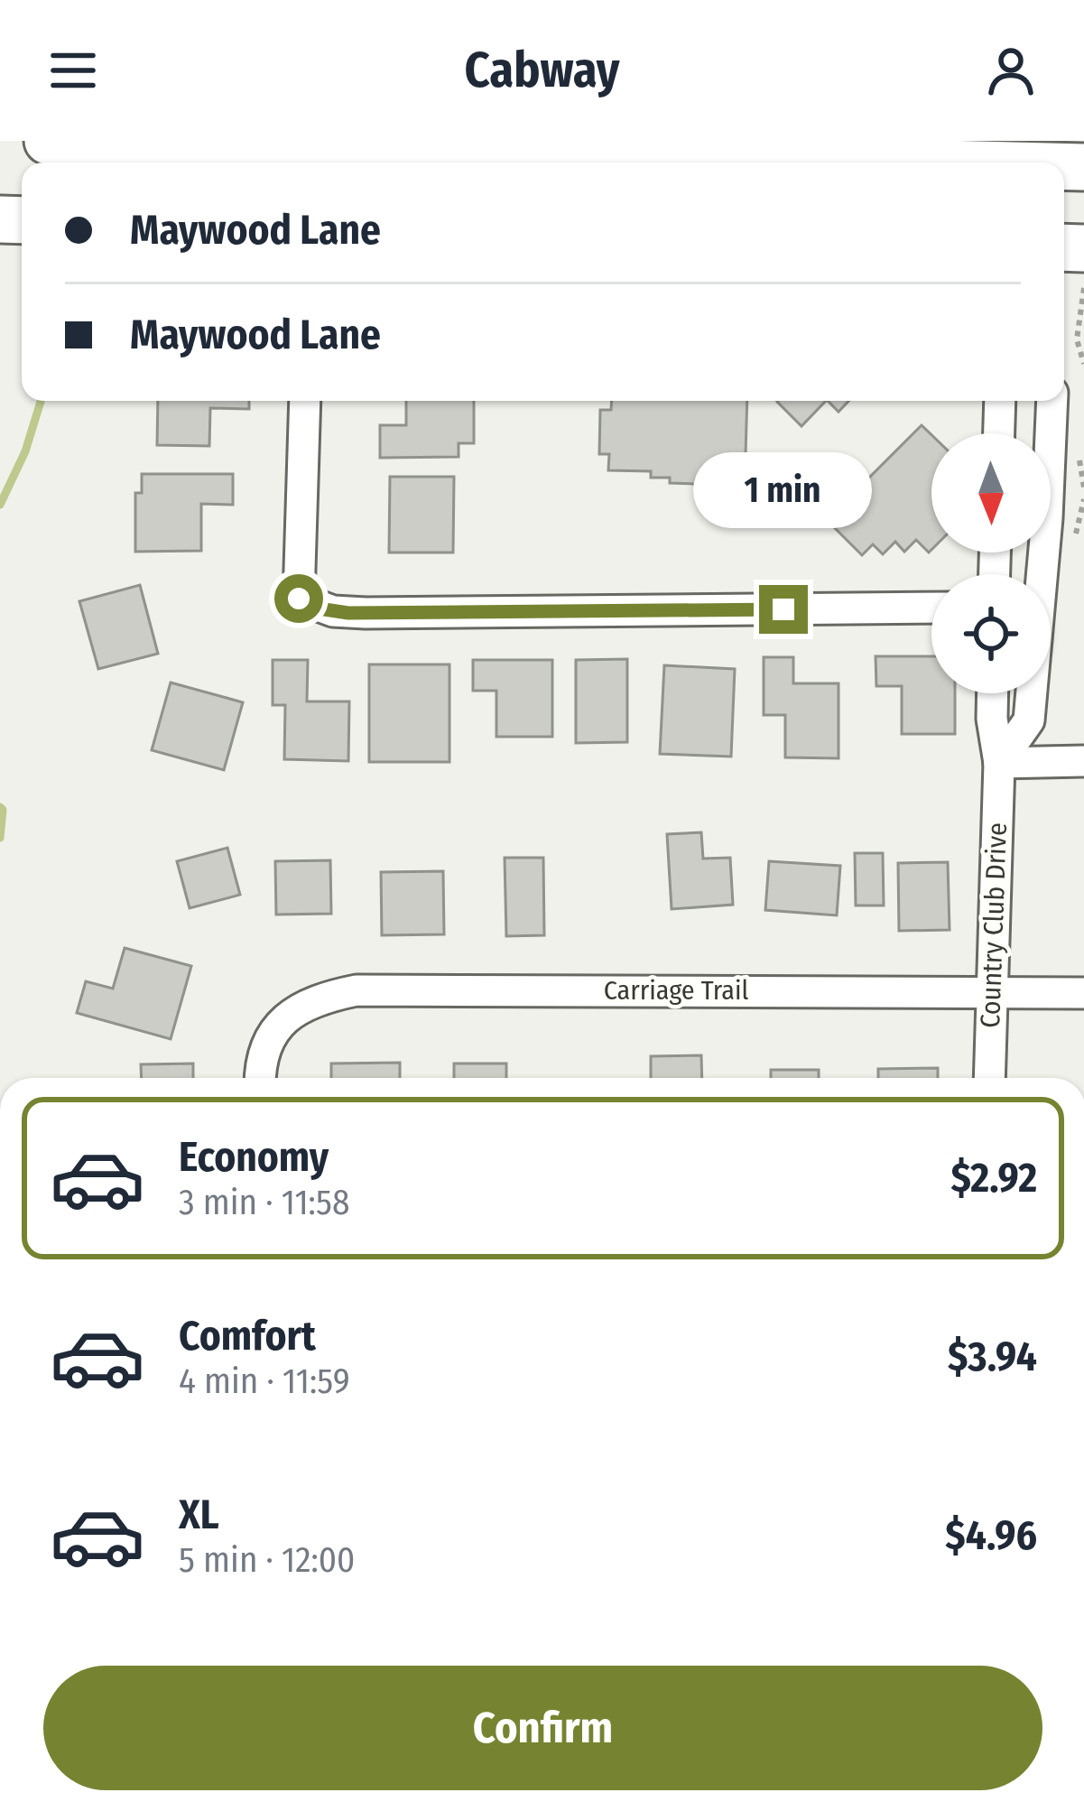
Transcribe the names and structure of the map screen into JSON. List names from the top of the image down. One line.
{"streets":{"street":["Country Club Drive","Carriage Trail"]},"crossings":[["Country Club Drive","Carriage Trail"]],"north":"bottom","page":{"header":"Cabway","banner":["Maywood Lane","Maywood Lane"],"bubble":"1 min","list":[{"name":"Economy","note":"3 min · 11:58","value":"$2.92"},{"name":"Comfort","note":"4 min · 11:59","value":"$3.94"},{"name":"XL","note":"5 min · 12:00","value":"$4.96"}],"buttons":"Confirm"}}
